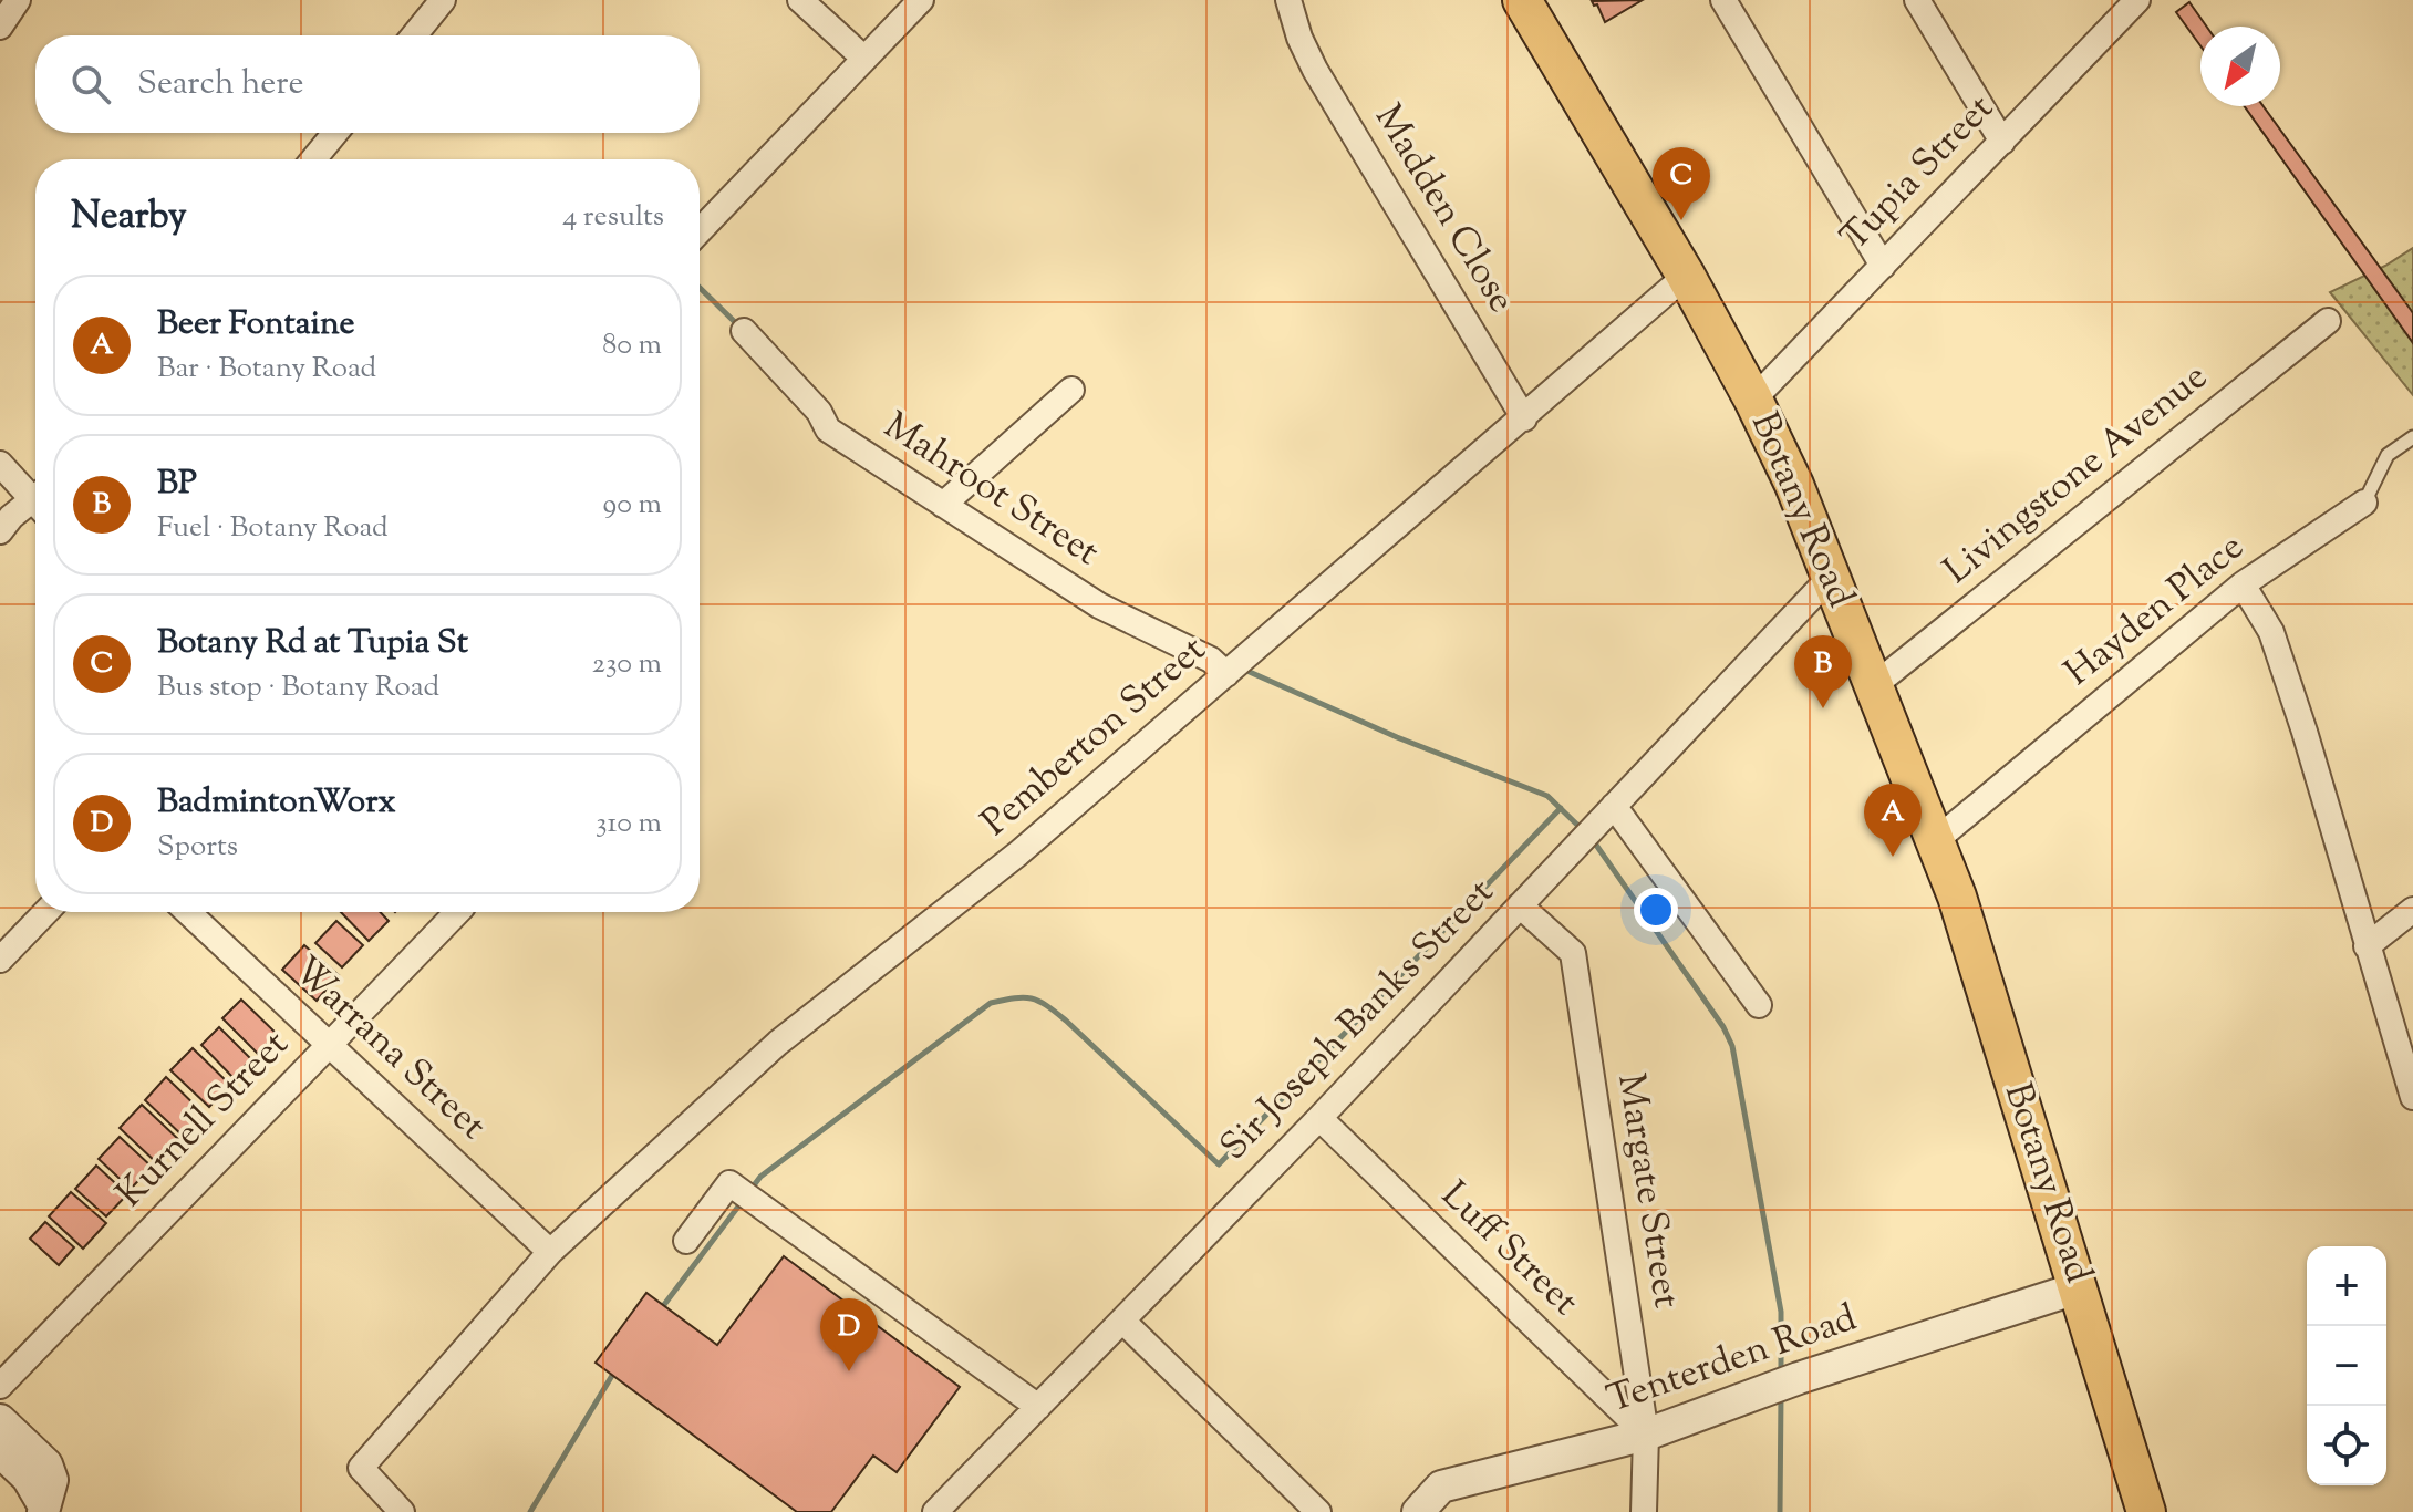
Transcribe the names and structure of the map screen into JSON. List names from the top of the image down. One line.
{"streets":{"main road":["Botany Road"],"street":["Tupia Street","Madden Close","Livingstone Avenue","Mahroot Street","Hayden Place","Pemberton Street","Sir Joseph Banks Street","Warrana Street","Kurnell Street","Margate Street","Luff Street","Tenterden Road"]},"crossings":[["Tupia Street","Botany Road"],["Madden Close","Pemberton Street"],["Livingstone Avenue","Botany Road"],["Mahroot Street","Pemberton Street"],["Botany Road","Hayden Place"],["Botany Road","Pemberton Street"],["Botany Road","Sir Joseph Banks Street"],["Botany Road","Tenterden Road"],["Pemberton Street","Warrana Street"],["Sir Joseph Banks Street","Margate Street"],["Sir Joseph Banks Street","Luff Street"],["Warrana Street","Kurnell Street"],["Margate Street","Luff Street"],["Margate Street","Tenterden Road"],["Luff Street","Tenterden Road"]],"north":"bottom left","page":{"search":"Search here","pins":["C","B","A","D"],"heading":["Nearby","4 results"],"list":[{"mark":"A","name":"Beer Fontaine","note":"Bar · Botany Road","value":"80 m"},{"mark":"B","name":"BP","note":"Fuel · Botany Road","value":"90 m"},{"mark":"C","name":"Botany Rd at Tupia St","note":"Bus stop · Botany Road","value":"230 m"},{"mark":"D","name":"BadmintonWorx","note":"Sports","value":"310 m"}],"map_buttons":["+","−"]}}
